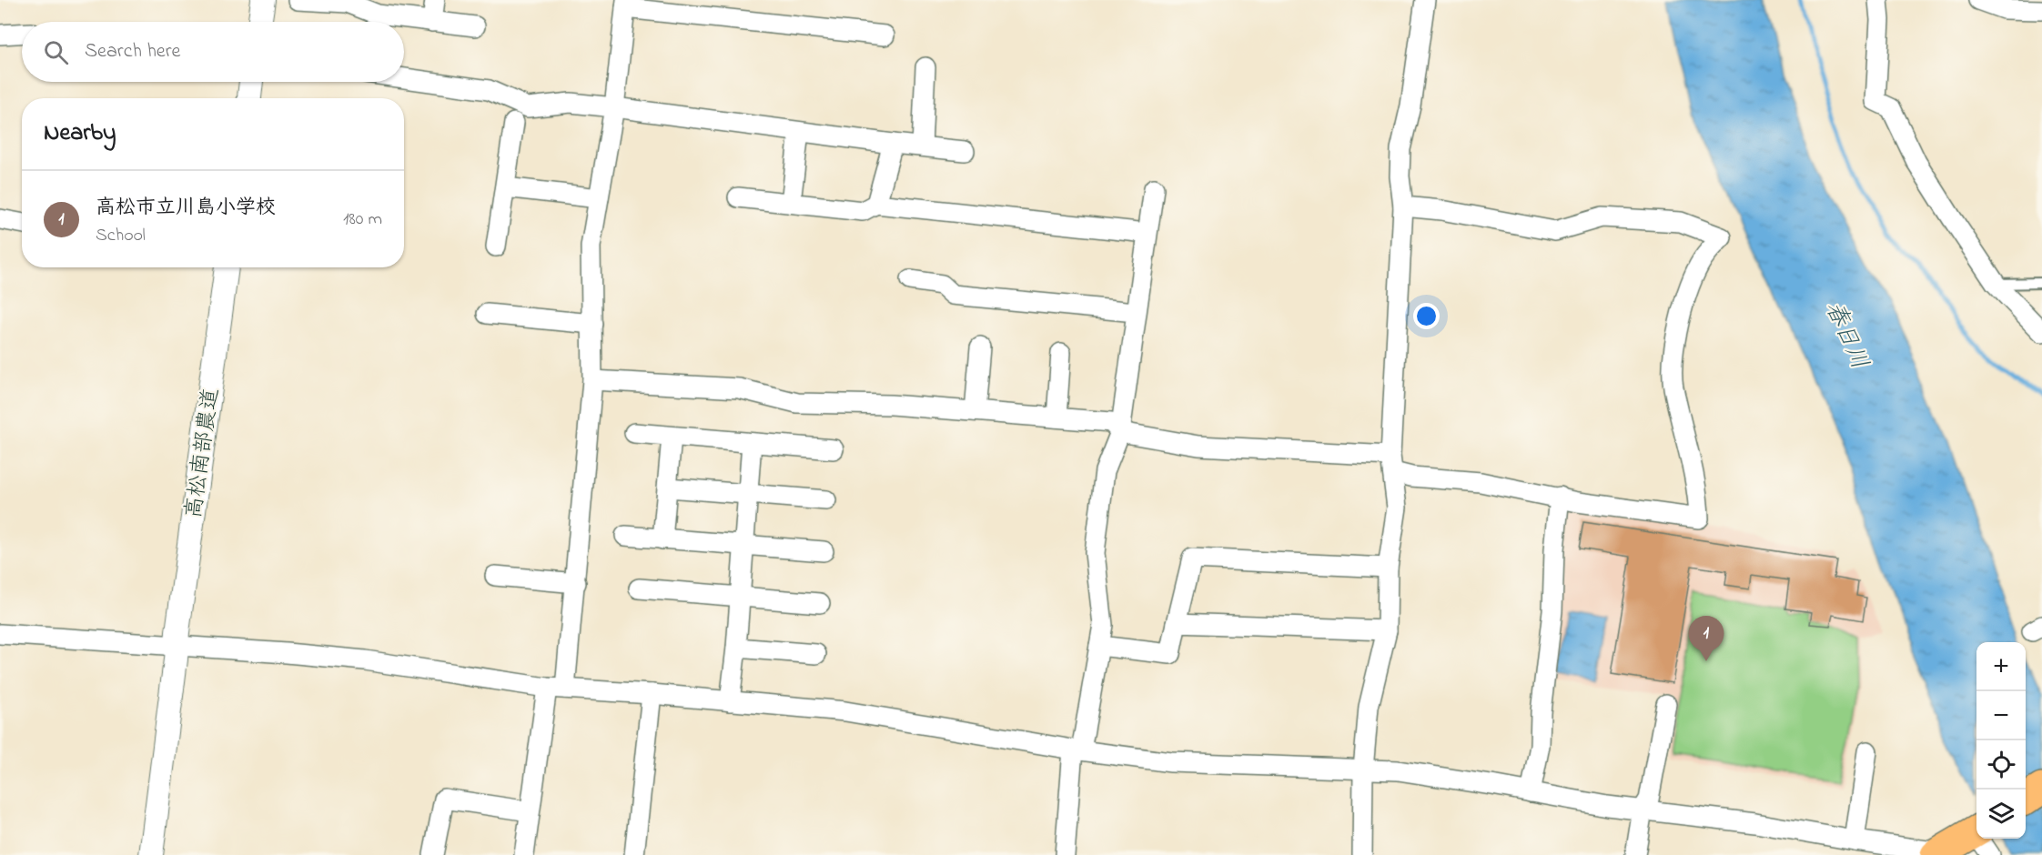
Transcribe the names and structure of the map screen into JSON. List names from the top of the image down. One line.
{"streets":{"street":["高松南部農道"]},"water":["春日川"],"page":{"search":"Search here","heading":"Nearby","list":[{"mark":"1","name":"高松市立川島小学校","note":"School","value":"180 m"}],"pins":"1","map_buttons":["+","−"]}}
